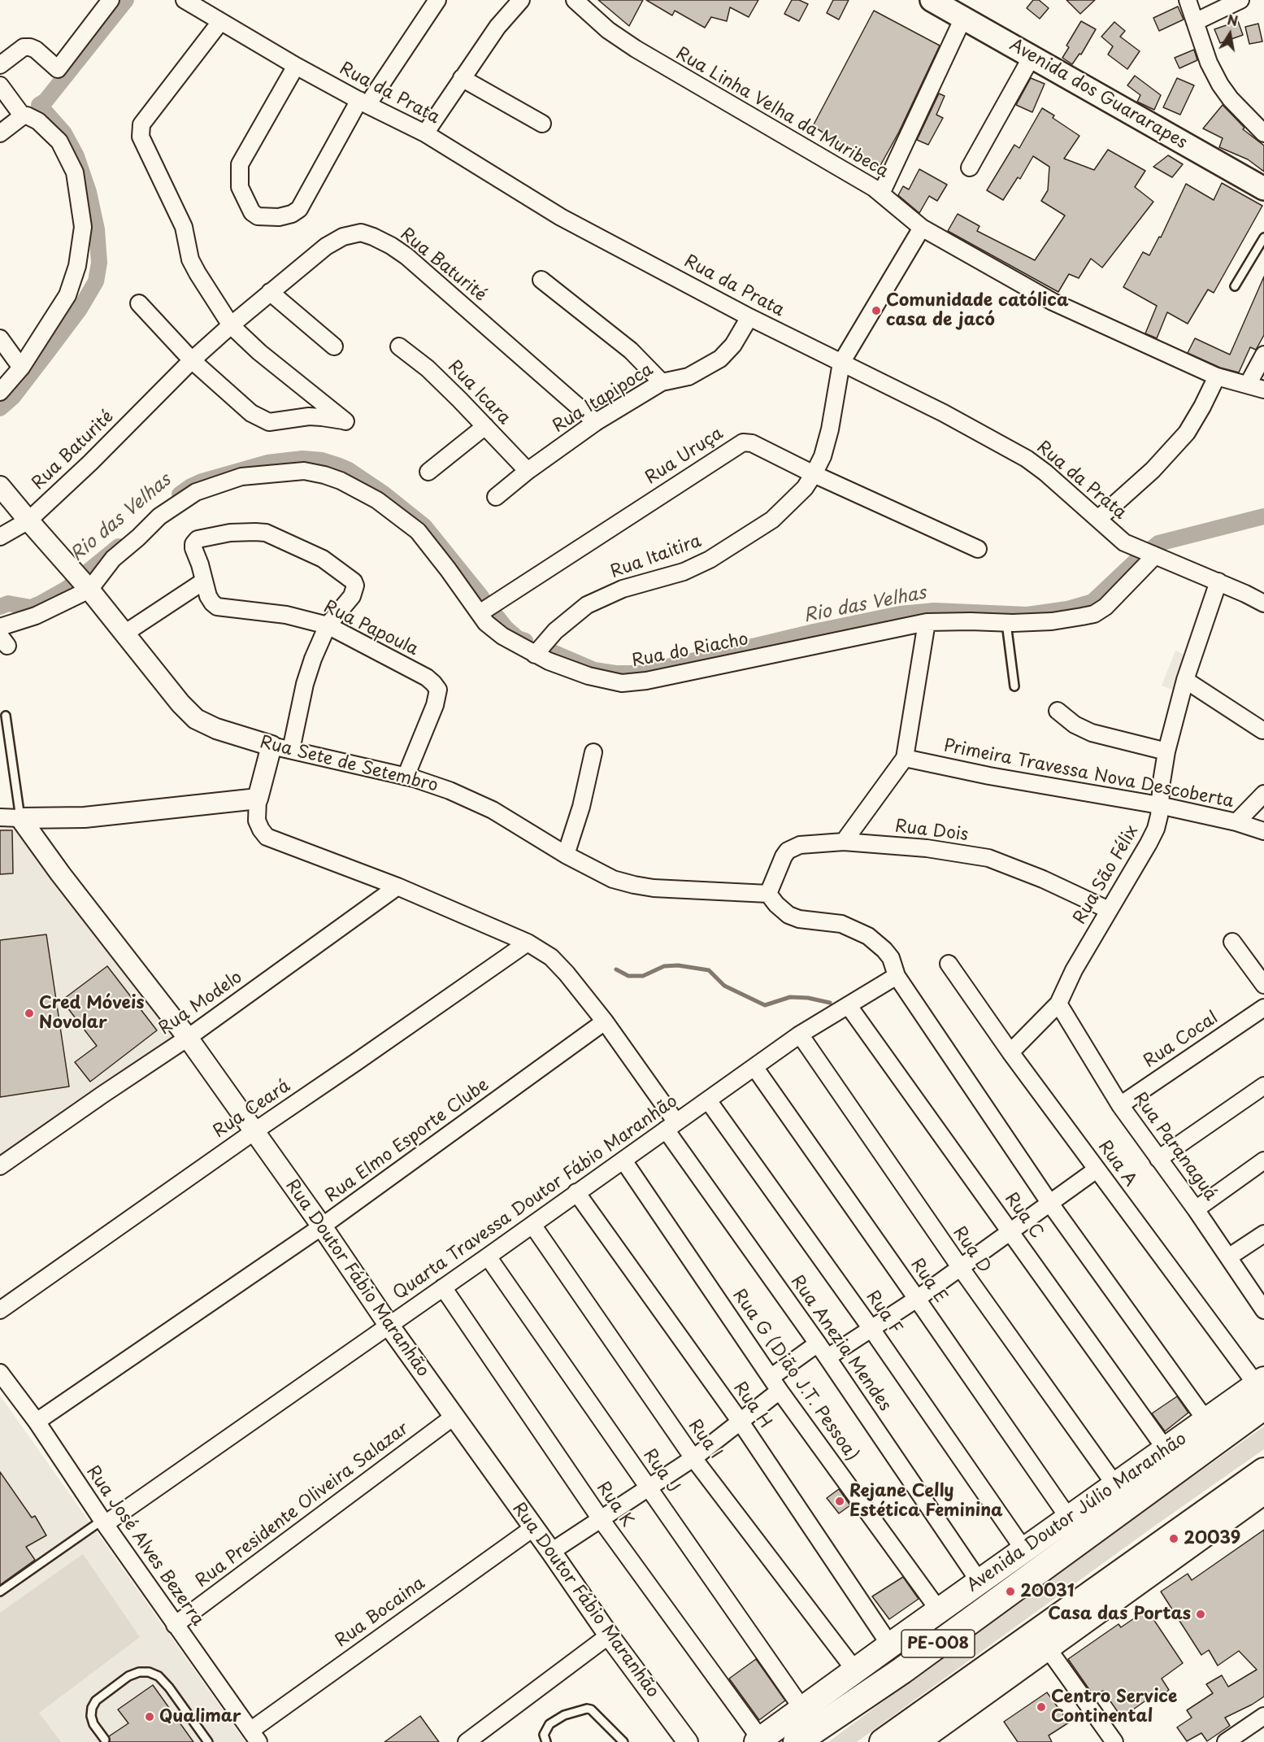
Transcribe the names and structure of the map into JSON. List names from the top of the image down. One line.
{"streets":{"highway":["Avenida Doutor Júlio Maranhão","PE-008"],"main road":["Avenida dos Guararapes"],"street":["Rua da Prata","Rua Linha Velha da Muribeca","Rua Baturité","Rua Icara","Rua Itapipoca","Rua Uruça","Rua Itaitira","Rua Papoula","Rua do Riacho","Rua Sete de Setembro","Primeira Travessa Nova Descoberta","Rua Dois","Rua São Félix","Rua Modelo","Rua Cocal","Rua Ceará","Rua Elmo Esporte Clube","Rua Paranaguá","Rua A","Quarta Travessa Doutor Fábio Maranhão","Rua C","Rua D","Rua Doutor Fábio Maranhão","Rua E","Rua F","Rua Anezia Mendes","Rua G (Dião J.T. Pessoa)","Rua H","Rua I","Rua J","Rua K","Rua Presidente Oliveira Salazar","Rua José Alves Bezerra","Rua Bocaina"]},"crossings":[["Rua da Prata","Rua Itapipoca"],["Rua da Prata","Rua Itaitira"],["Rua da Prata","Rua do Riacho"],["Rua da Prata","Rua São Félix"],["Rua Baturité","Rua Itapipoca"],["Rua Baturité","Rua Sete de Setembro"],["Rua Icara","Rua Itapipoca"],["Rua Uruça","Rua Itaitira"],["Rua Uruça","Rua do Riacho"],["Rua Itaitira","Rua do Riacho"],["Rua Papoula","Rua Sete de Setembro"],["Rua do Riacho","Rua Sete de Setembro"],["Rua Sete de Setembro","Rua Dois"],["Primeira Travessa Nova Descoberta","Rua São Félix"],["Rua Dois","Rua São Félix"],["Rua São Félix","Rua Paranaguá"],["Rua São Félix","Rua A"],["Rua Modelo","Rua Doutor Fábio Maranhão"],["Rua Modelo","Rua Anezia Mendes"],["Rua Cocal","Rua Paranaguá"],["Rua Ceará","Rua Doutor Fábio Maranhão"],["Rua Ceará","Rua Anezia Mendes"],["Rua Elmo Esporte Clube","Rua Doutor Fábio Maranhão"],["Rua Elmo Esporte Clube","Rua Anezia Mendes"],["Rua Elmo Esporte Clube","Rua José Alves Bezerra"],["Rua A","Avenida Doutor Júlio Maranhão"],["Quarta Travessa Doutor Fábio Maranhão","Rua C"],["Quarta Travessa Doutor Fábio Maranhão","Rua D"],["Quarta Travessa Doutor Fábio Maranhão","Rua Doutor Fábio Maranhão"],["Quarta Travessa Doutor Fábio Maranhão","Rua E"],["Quarta Travessa Doutor Fábio Maranhão","Rua F"],["Quarta Travessa Doutor Fábio Maranhão","Rua Anezia Mendes"],["Quarta Travessa Doutor Fábio Maranhão","Rua G (Dião J.T. Pessoa)"],["Quarta Travessa Doutor Fábio Maranhão","Rua H"],["Quarta Travessa Doutor Fábio Maranhão","Rua I"],["Quarta Travessa Doutor Fábio Maranhão","Rua J"],["Quarta Travessa Doutor Fábio Maranhão","Rua K"],["Quarta Travessa Doutor Fábio Maranhão","Rua José Alves Bezerra"],["Rua C","Avenida Doutor Júlio Maranhão"],["Rua D","Avenida Doutor Júlio Maranhão"],["Rua Doutor Fábio Maranhão","Rua Presidente Oliveira Salazar"],["Rua Doutor Fábio Maranhão","Rua Bocaina"],["Rua E","Avenida Doutor Júlio Maranhão"],["Rua F","Avenida Doutor Júlio Maranhão"],["Rua Anezia Mendes","Avenida Doutor Júlio Maranhão"],["Rua G (Dião J.T. Pessoa)","Avenida Doutor Júlio Maranhão"],["Rua H","Avenida Doutor Júlio Maranhão"],["Rua I","Avenida Doutor Júlio Maranhão"],["Rua J","Avenida Doutor Júlio Maranhão"],["Rua K","Avenida Doutor Júlio Maranhão"],["Rua Presidente Oliveira Salazar","Rua José Alves Bezerra"],["Rua José Alves Bezerra","Rua Bocaina"]],"water":["Rio das Velhas"],"places":["Comunidade católica casa de jacó","Cred Móveis Novolar","Rejane Celly Estética Feminina","20039","20031","Casa das Portas","Centro Service Continental","Qualimar"],"north":"top"}
